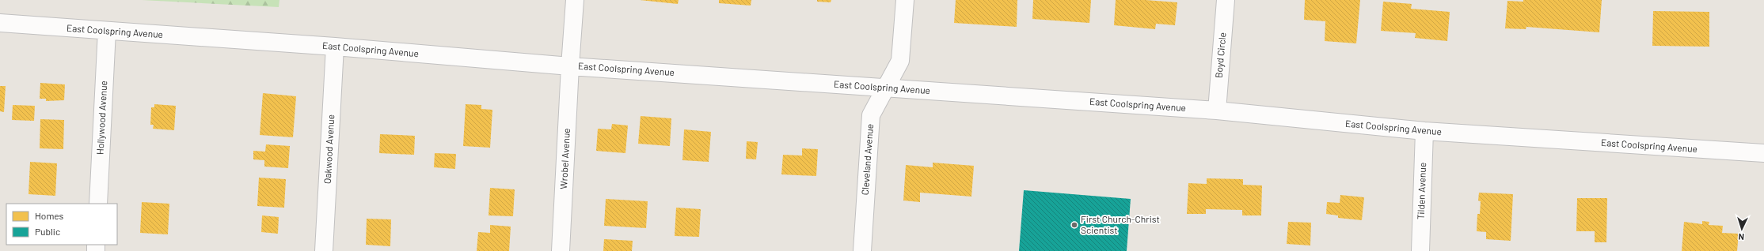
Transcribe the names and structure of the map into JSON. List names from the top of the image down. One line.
{"streets":{"street":["East Coolspring Avenue","Boyd Circle","Hollywood Avenue","Oakwood Avenue","Wrobel Avenue","Cleveland Avenue","Tilden Avenue"]},"crossings":[["East Coolspring Avenue","Boyd Circle"],["East Coolspring Avenue","Hollywood Avenue"],["East Coolspring Avenue","Oakwood Avenue"],["East Coolspring Avenue","Wrobel Avenue"],["East Coolspring Avenue","Cleveland Avenue"],["East Coolspring Avenue","Tilden Avenue"]],"places":["First Church-Christ Scientist"],"legend":["Homes","Public"],"north":"bottom"}
